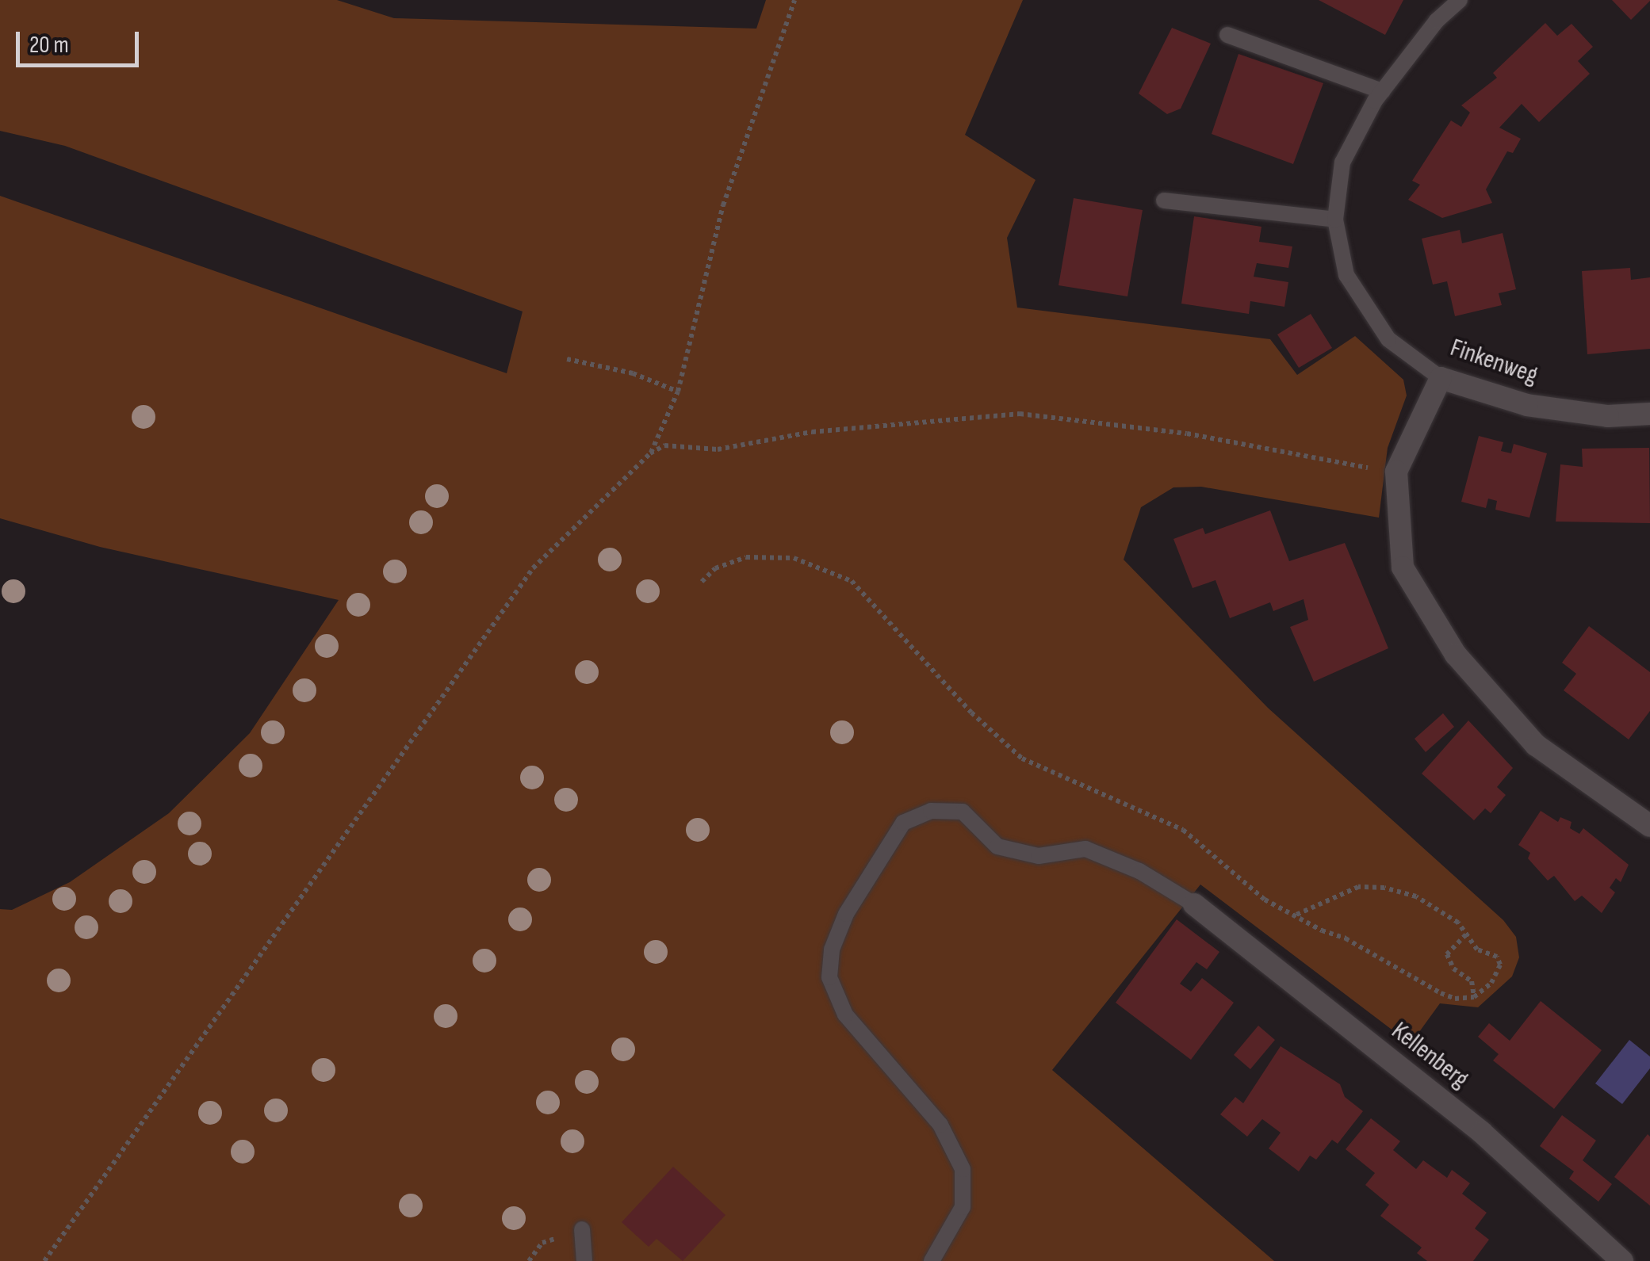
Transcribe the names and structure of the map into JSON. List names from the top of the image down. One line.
{"streets":{"street":["Finkenweg","Kellenberg"]},"scale_bar":"20 m"}
